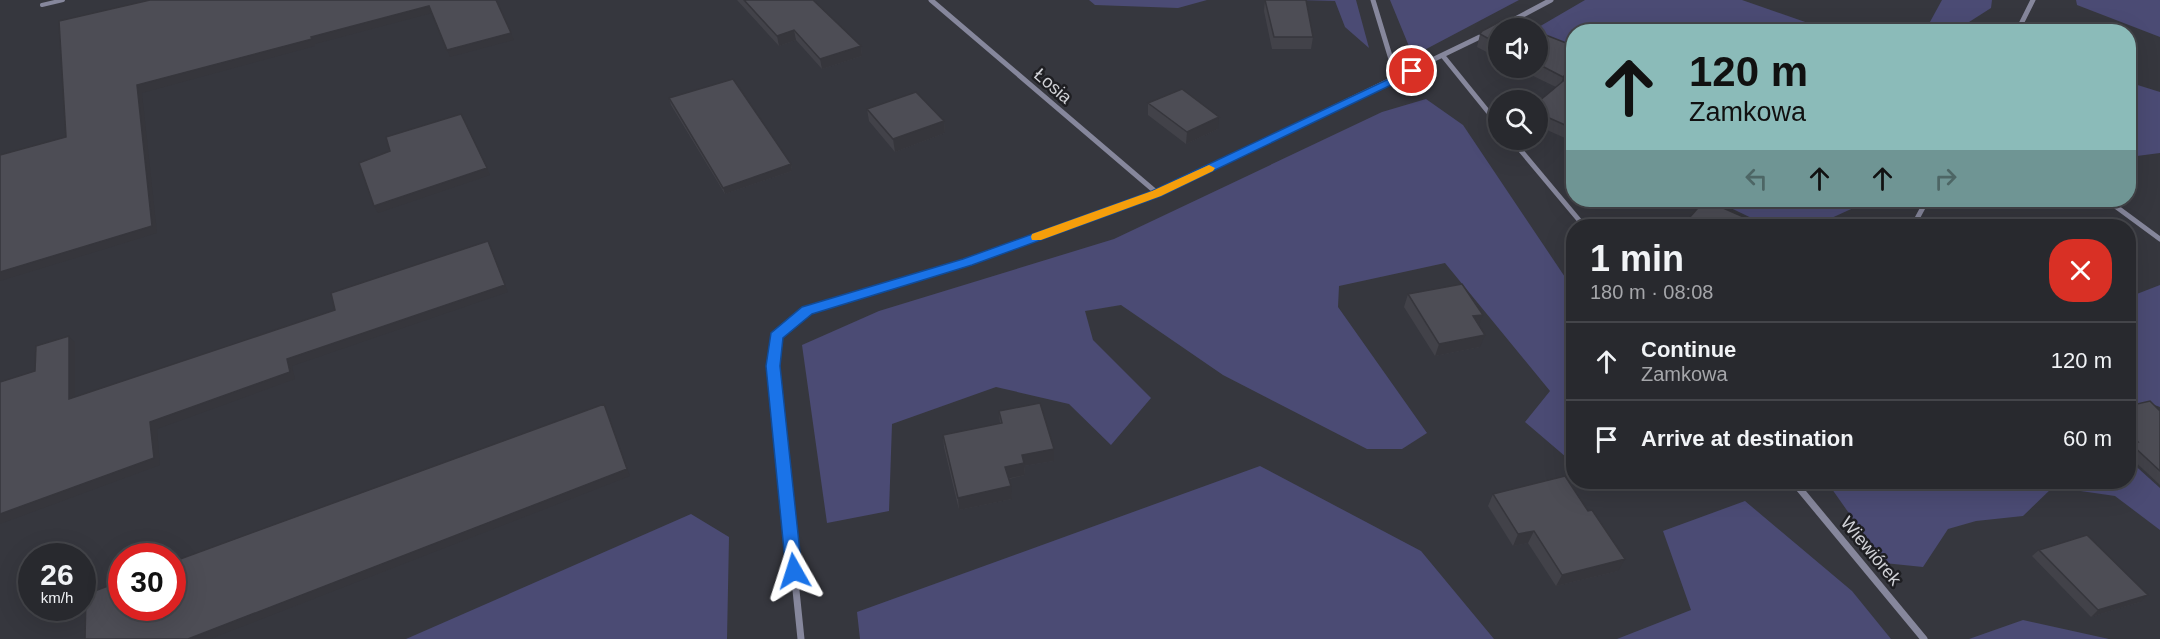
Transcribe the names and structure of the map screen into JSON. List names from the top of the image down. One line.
{"streets":{"street":["Łosia","Wiewiórek"]},"page":{"turn":["120 m","Zamkowa"],"heading":["1 min","180 m · 08:08"],"list":[{"name":"Continue","note":"Zamkowa","value":"120 m"},{"name":"Arrive at destination","value":"60 m"}],"speed":"26 km/h","limit":"30"}}
